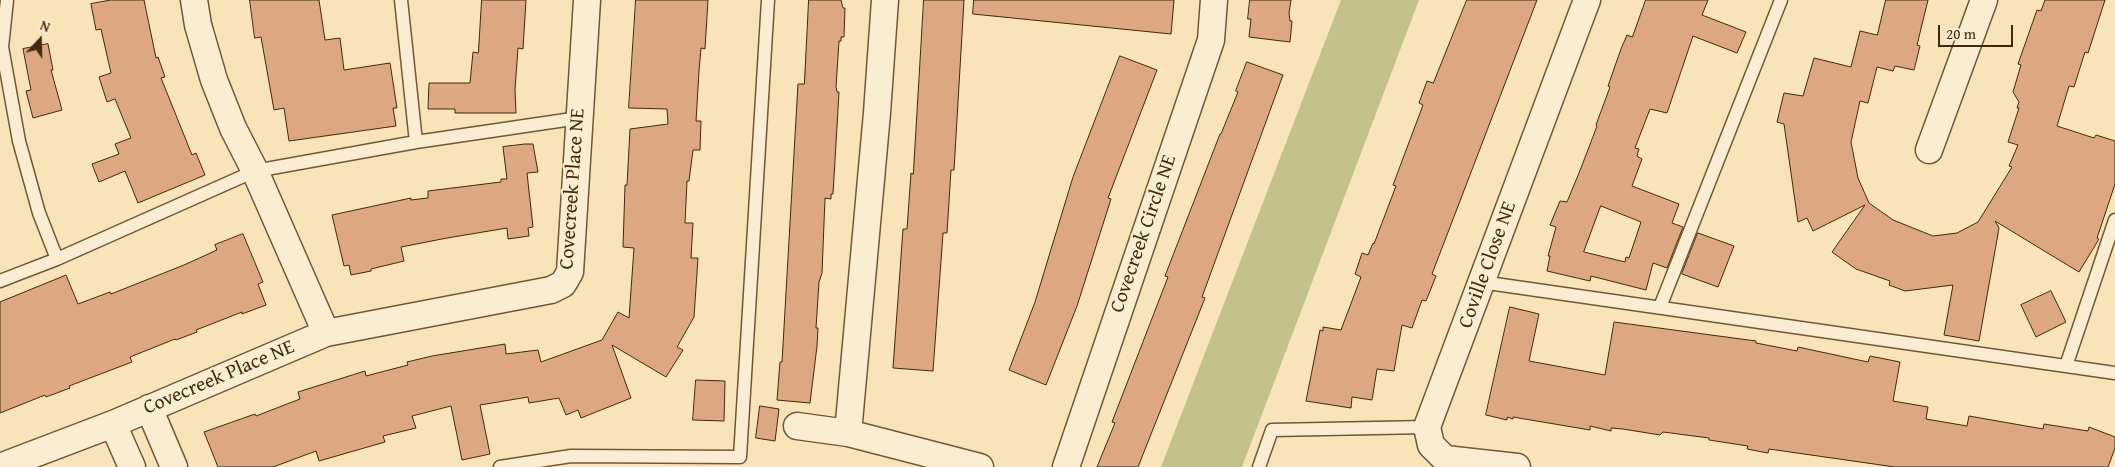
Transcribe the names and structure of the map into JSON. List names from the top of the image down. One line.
{"streets":{"street":["Covecreek Place NE","Covecreek Circle NE","Coville Close NE"]},"scale_bar":"20 m","north":"top"}
